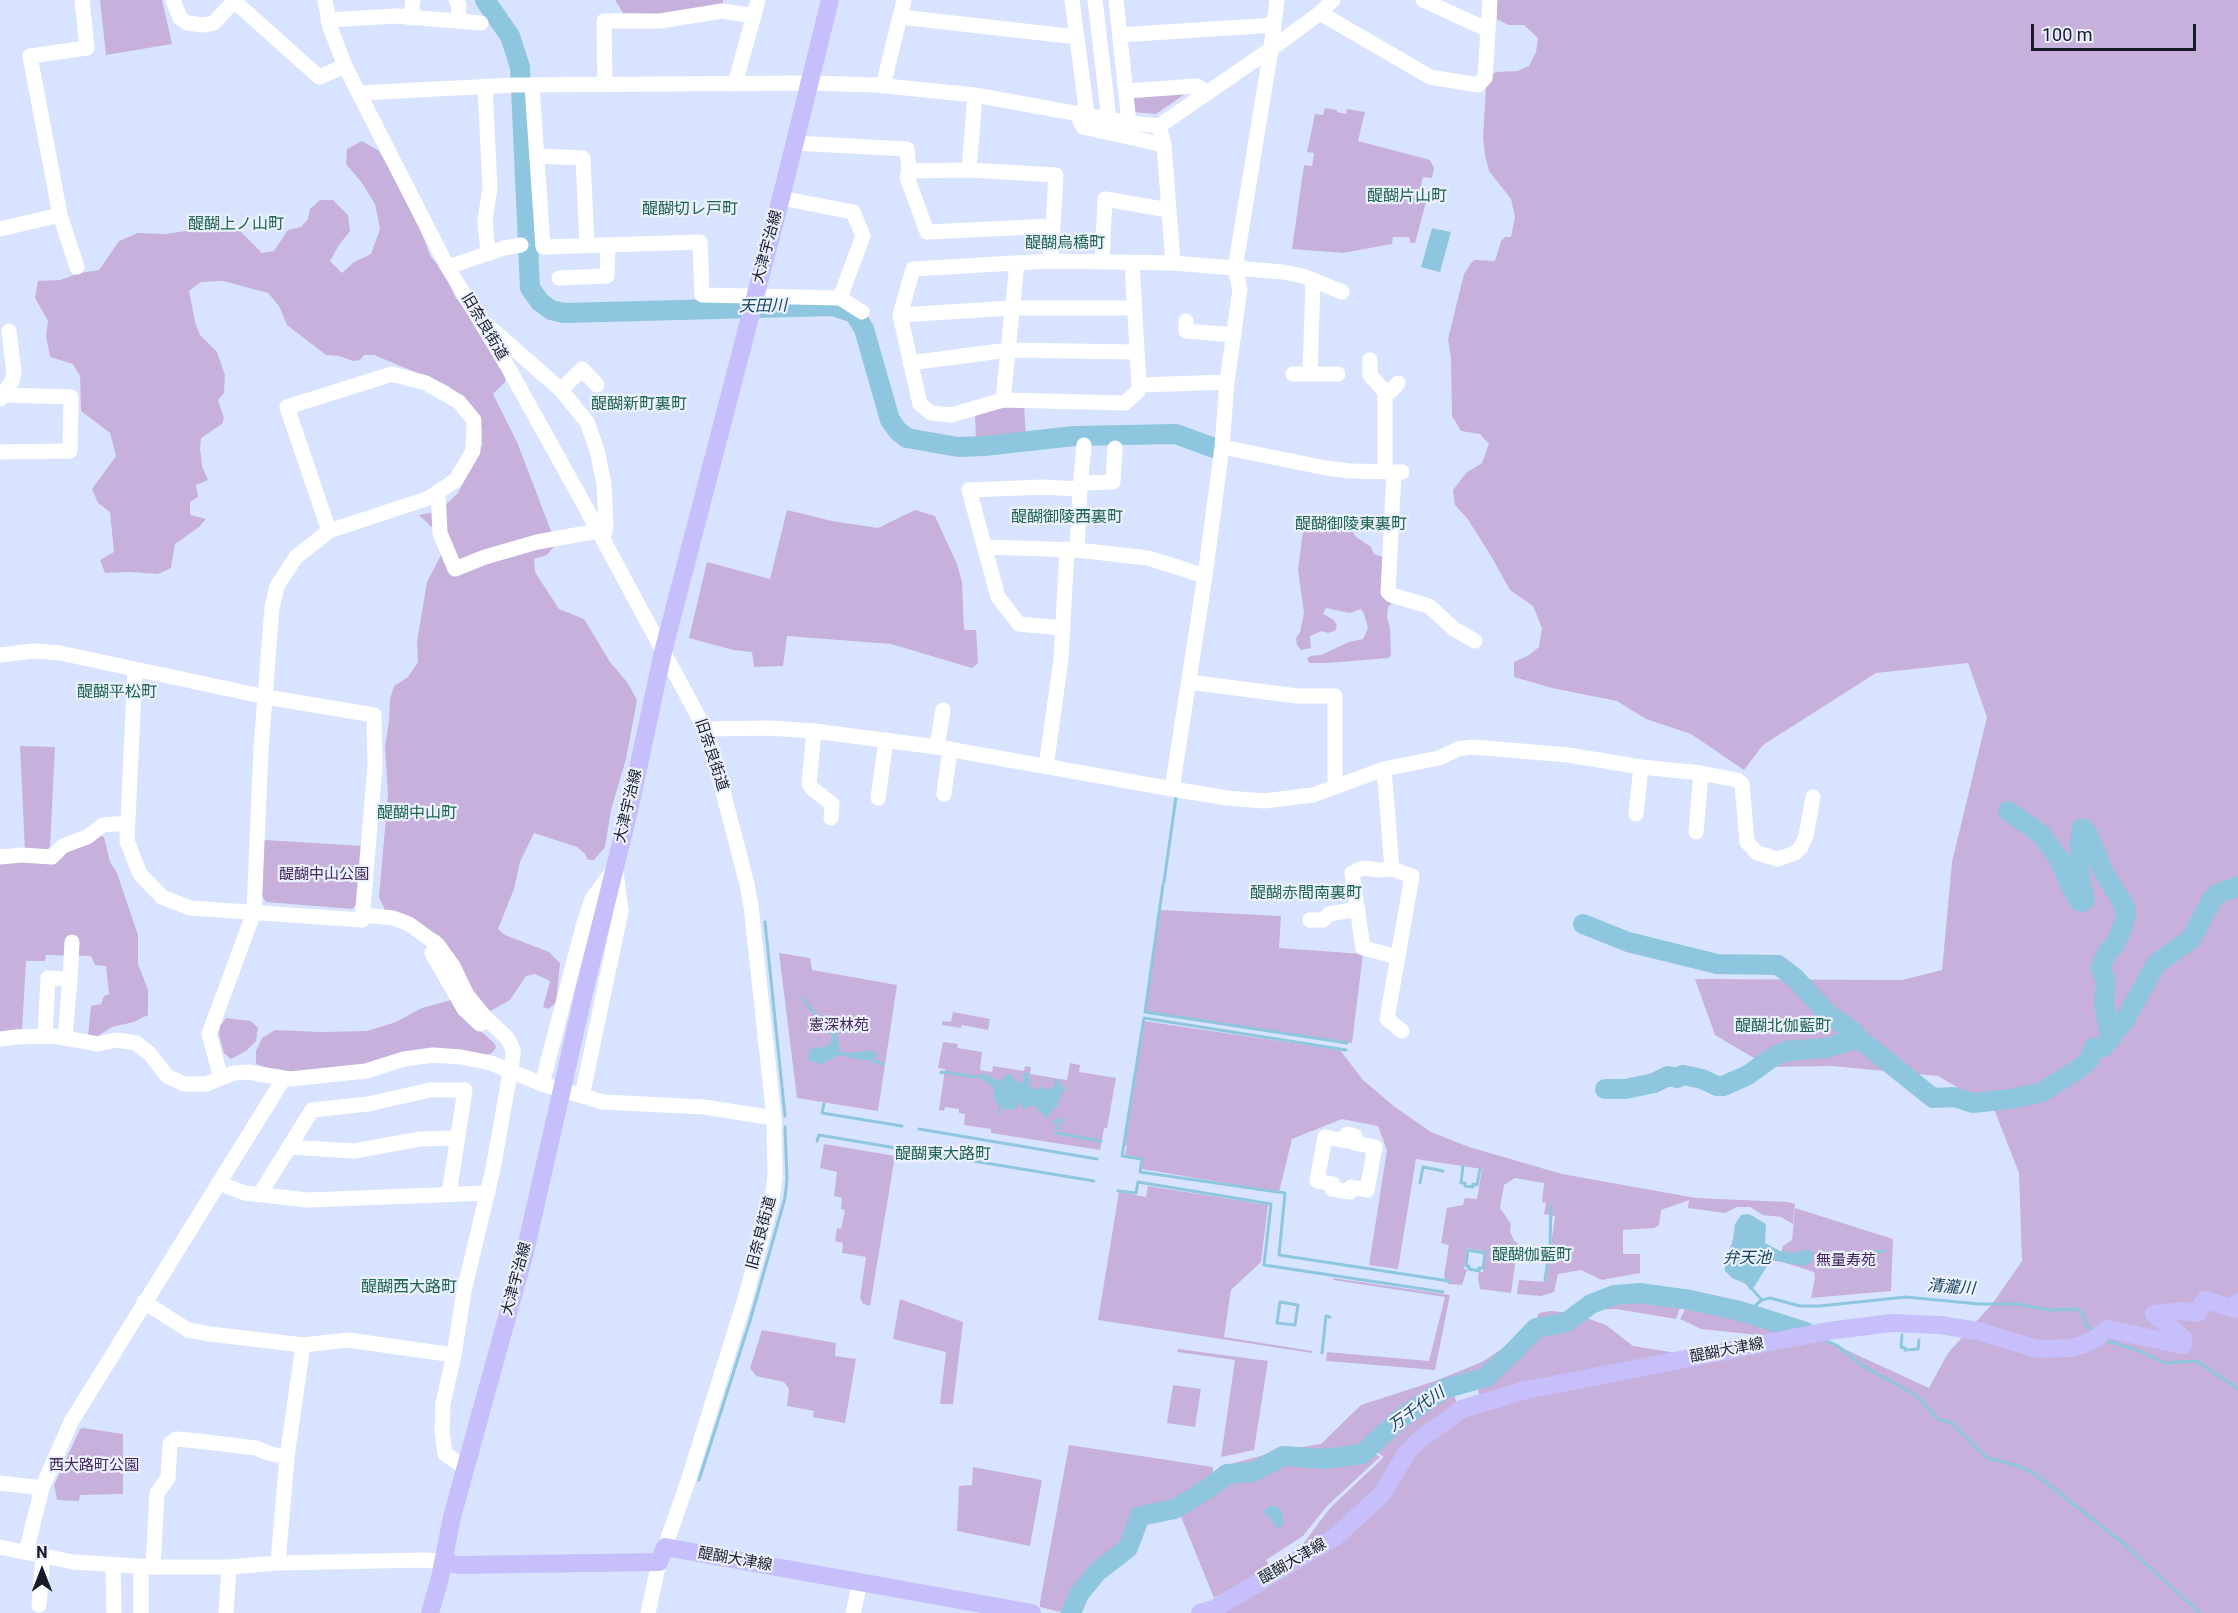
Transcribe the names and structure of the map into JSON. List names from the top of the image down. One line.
{"streets":{"main road":["大津宇治線","醍醐大津線"],"street":["旧奈良街道"]},"crossings":[["大津宇治線","旧奈良街道"],["大津宇治線","醍醐大津線"],["旧奈良街道","醍醐大津線"]],"districts":["醍醐片山町","醍醐切レ戸町","醍醐上ノ山町","醍醐烏橋町","醍醐新町裏町","醍醐御陵西裏町","醍醐御陵東裏町","醍醐平松町","醍醐中山町","醍醐赤間南裏町","醍醐北伽藍町","醍醐東大路町","醍醐伽藍町","醍醐西大路町"],"water":["天田川","弁天池","清瀧川","万千代川"],"parks":["醍醐中山公園","憲深林苑","無量寿苑","西大路町公園"],"scale_bar":"100 m","north":"top"}
